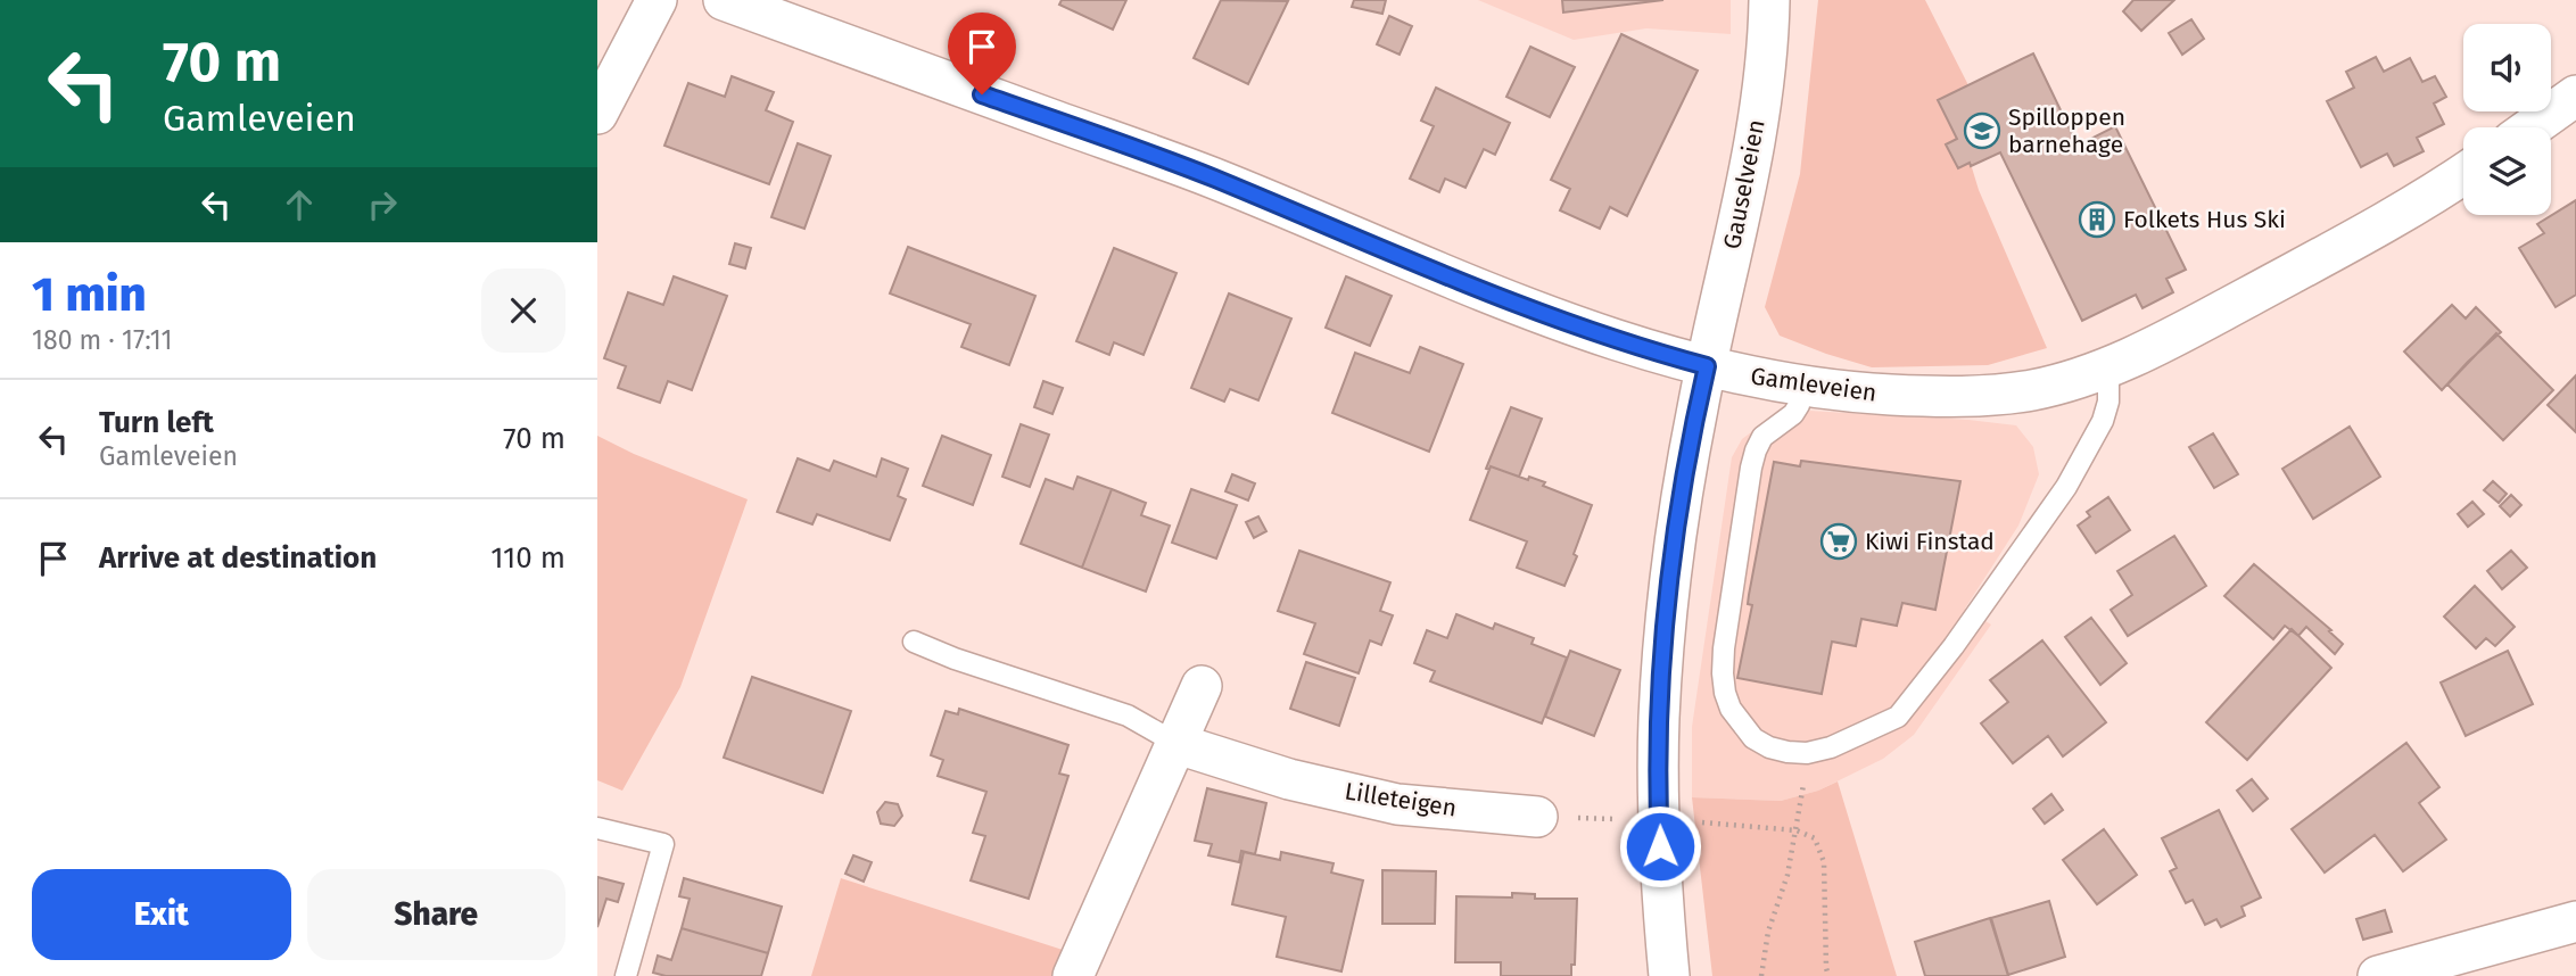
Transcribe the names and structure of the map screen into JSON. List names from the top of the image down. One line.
{"streets":{"street":["Gauselveien","Gamleveien","Lilleteigen"]},"crossings":[["Gauselveien","Gamleveien"]],"places":{"school or university":["Spilloppen barnehage"],"building":["Folkets Hus Ski"],"supermarket":["Kiwi Finstad"]},"page":{"turn":["70 m","Gamleveien"],"heading":["1 min","180 m · 17:11"],"list":[{"name":"Turn left","note":"Gamleveien","value":"70 m"},{"name":"Arrive at destination","value":"110 m"}],"buttons":["Exit","Share"]}}
